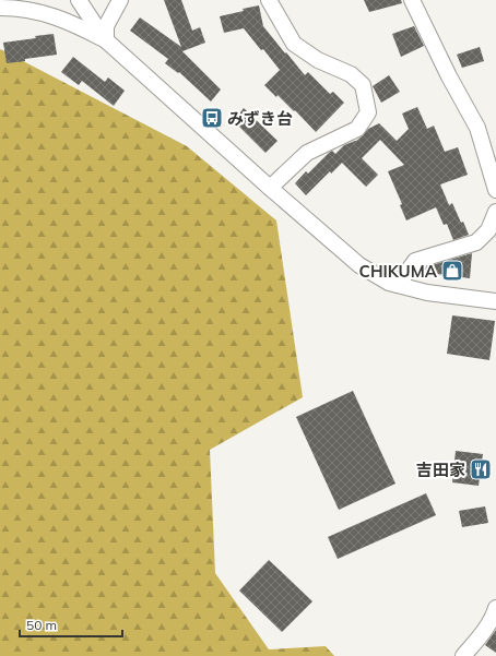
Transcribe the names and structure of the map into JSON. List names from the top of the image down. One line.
{"places":{"bus stop":["みずき台"],"shop":["CHIKUMA"],"restaurant":["吉田家"]},"scale_bar":"50 m"}
